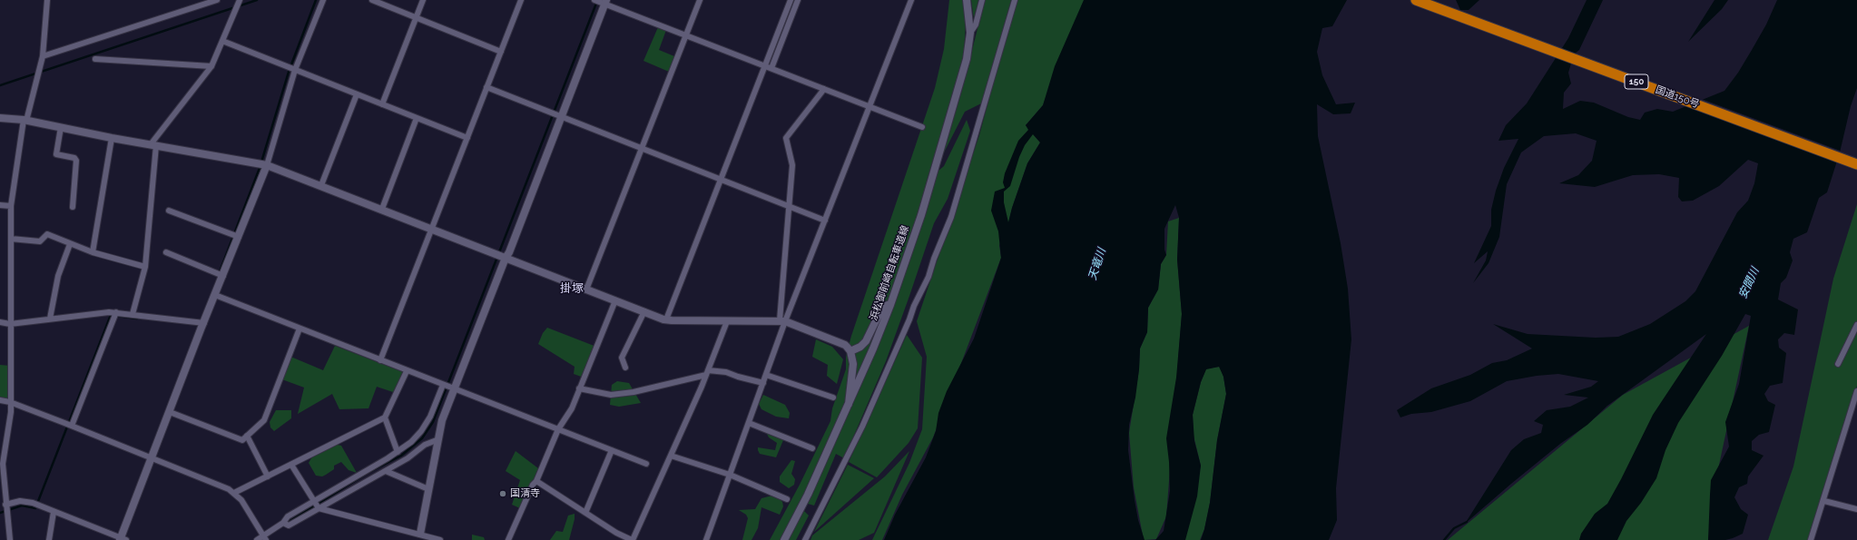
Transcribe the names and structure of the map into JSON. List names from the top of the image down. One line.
{"streets":{"highway":["150","国道150号"],"street":["浜松御前崎自転車道線"]},"districts":["掛塚"],"water":["天竜川","安間川"],"places":["国清寺"]}
